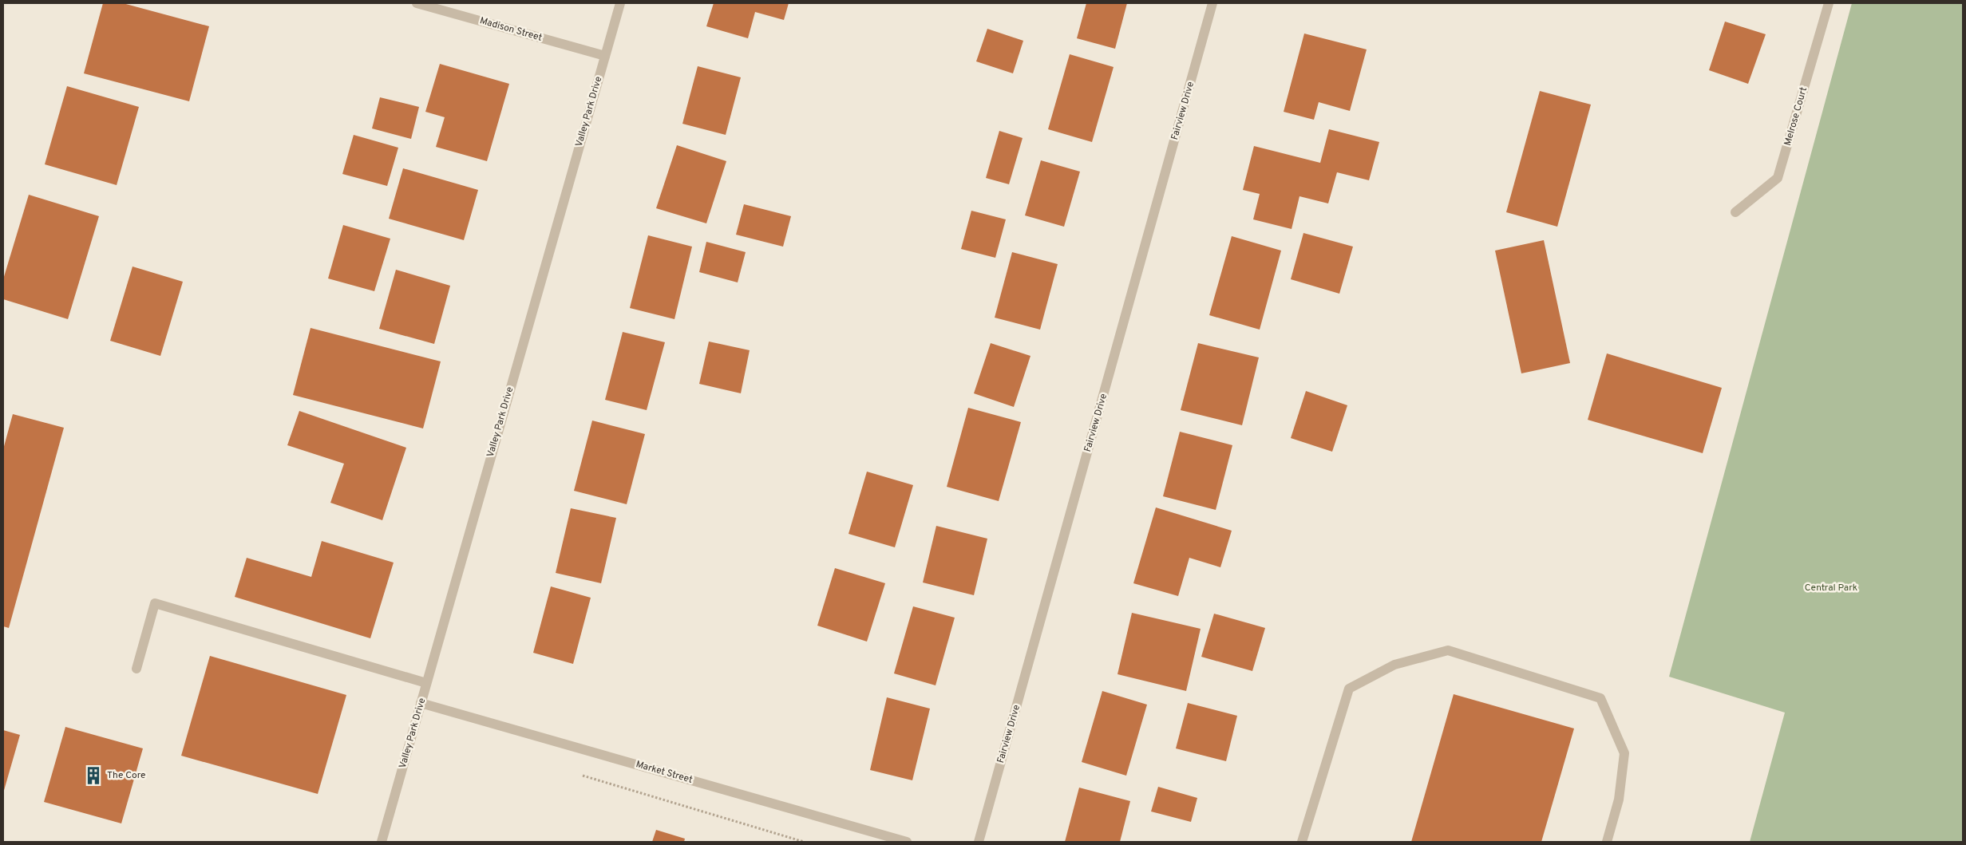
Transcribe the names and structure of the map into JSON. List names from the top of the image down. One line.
{"streets":{"street":["Madison Street","Fairview Drive","Valley Park Drive","Melrose Court","Market Street"]},"crossings":[["Madison Street","Valley Park Drive"],["Valley Park Drive","Market Street"]],"parks":["Central Park"],"places":{"building":["The Core"]}}
